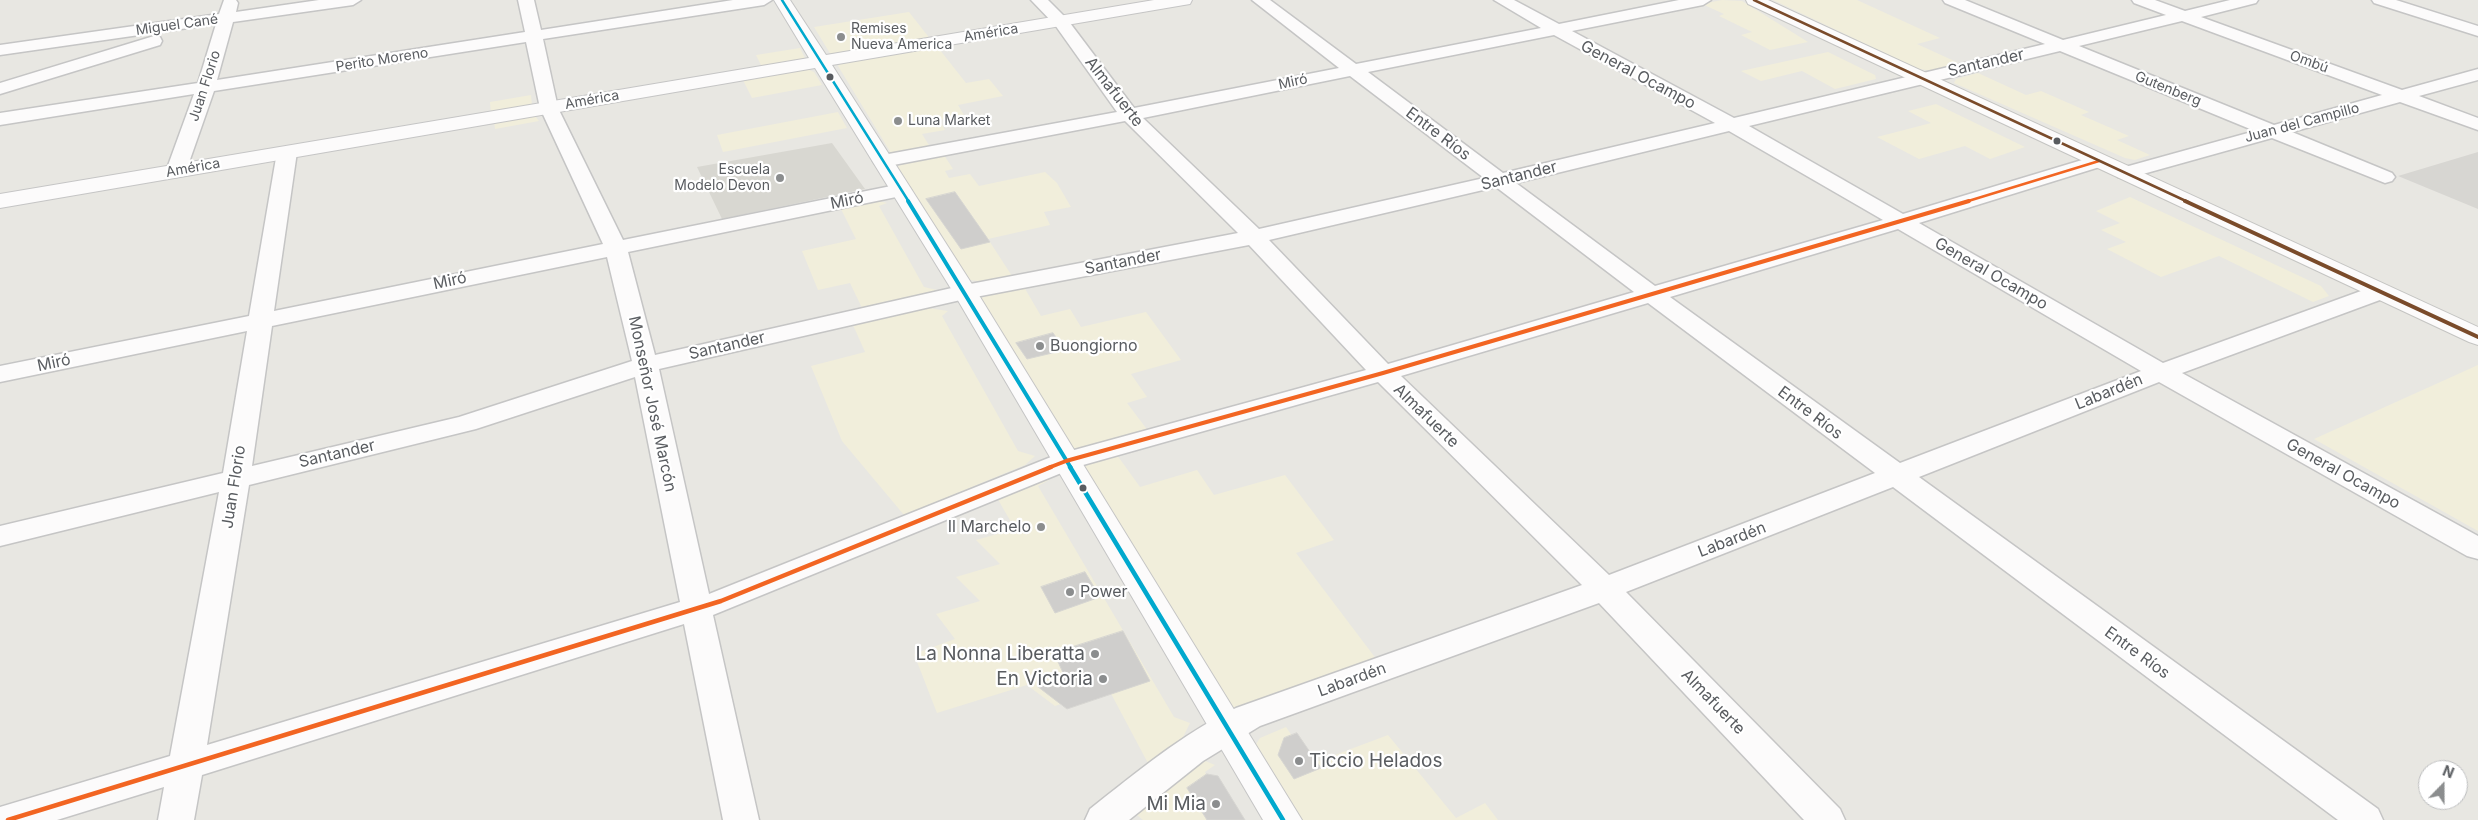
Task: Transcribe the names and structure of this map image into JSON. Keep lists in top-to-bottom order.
{
  "streets": {
    "street": [
      "Miguel Cané",
      "América",
      "Perito Moreno",
      "Ombú",
      "Santander",
      "General Ocampo",
      "Miró",
      "Juan Florio",
      "Gutenberg",
      "Almafuerte",
      "Juan del Campillo",
      "Entre Ríos",
      "Labardén",
      "Monseñor José Marcón"
    ]
  },
  "crossings": [
    ["Miguel Cané", "Juan Florio"],
    ["América", "Juan Florio"],
    ["América", "Almafuerte"],
    ["América", "Monseñor José Marcón"],
    ["Perito Moreno", "Juan Florio"],
    ["Perito Moreno", "Monseñor José Marcón"],
    ["Ombú", "Santander"],
    ["Ombú", "Juan del Campillo"],
    ["Santander", "General Ocampo"],
    ["Santander", "Juan Florio"],
    ["Santander", "Gutenberg"],
    ["Santander", "Almafuerte"],
    ["Santander", "Entre Ríos"],
    ["Santander", "Monseñor José Marcón"],
    ["General Ocampo", "Miró"],
    ["General Ocampo", "Labardén"],
    ["Miró", "Juan Florio"],
    ["Miró", "Almafuerte"],
    ["Miró", "Entre Ríos"],
    ["Miró", "Monseñor José Marcón"],
    ["Gutenberg", "Juan del Campillo"],
    ["Almafuerte", "Labardén"],
    ["Entre Ríos", "Labardén"]
  ],
  "places": [
    "Remises Nueva America",
    "Luna Market",
    "Escuela Modelo Devon",
    "Buongiorno",
    "Il Marchelo",
    "Power",
    "La Nonna Liberatta",
    "En Victoria",
    "Ticcio Helados",
    "Mi Mia"
  ],
  "north": "top"
}
